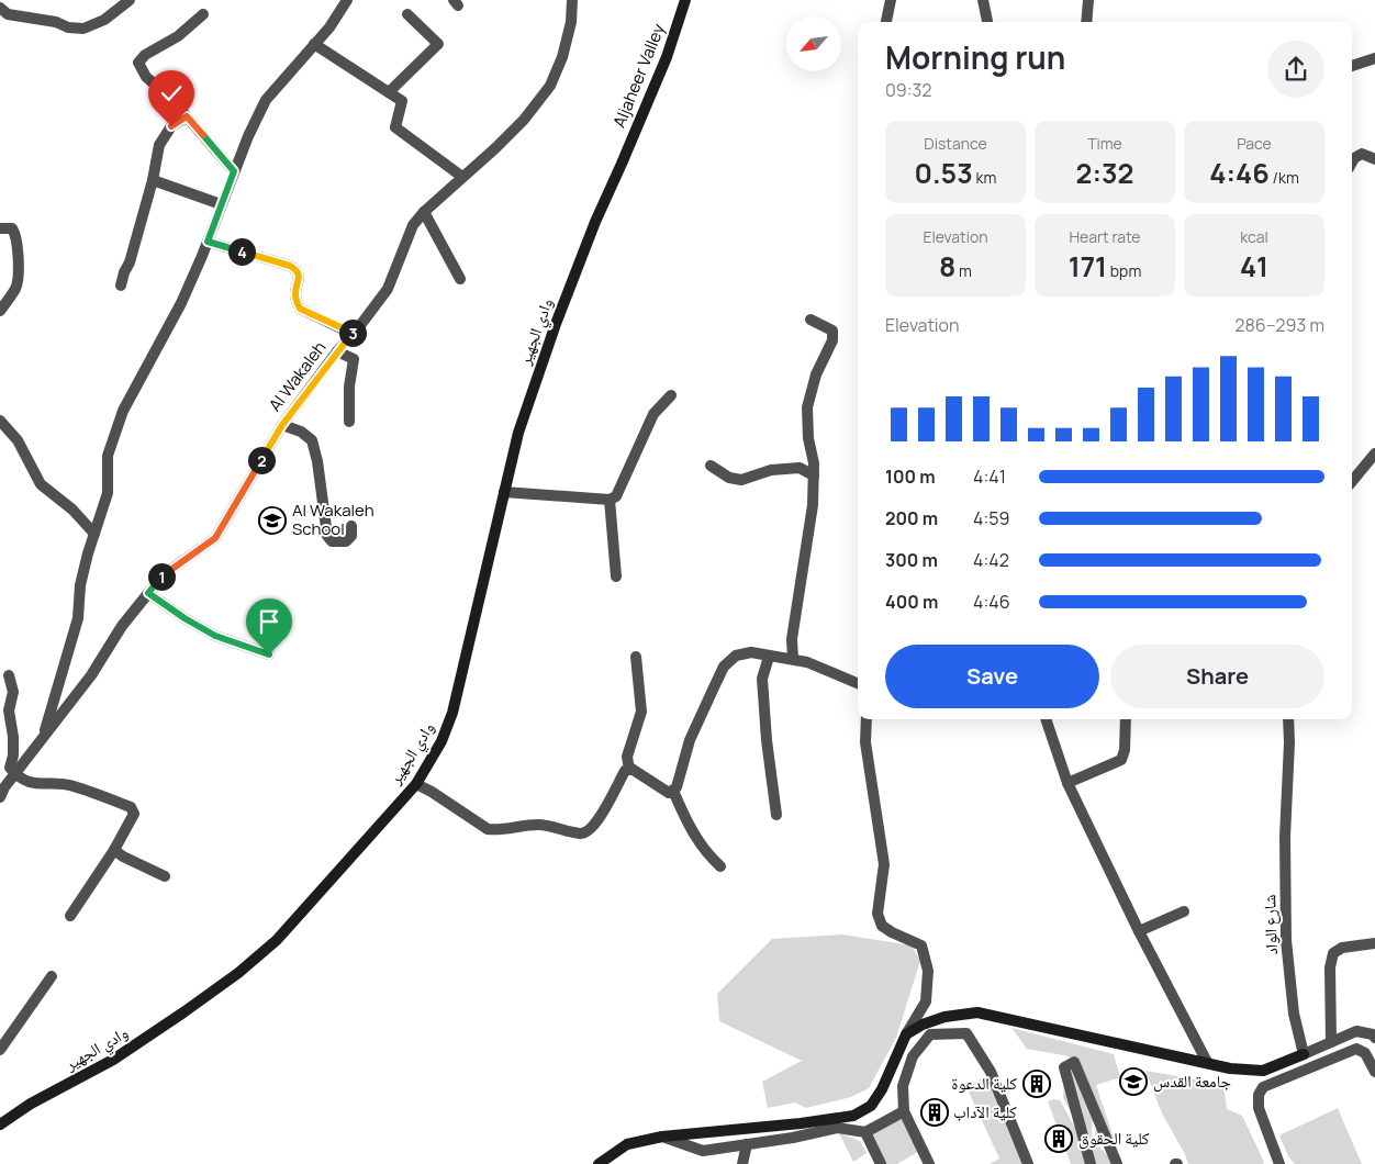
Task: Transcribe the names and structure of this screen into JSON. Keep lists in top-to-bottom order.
{
  "streets": {
    "street": [
      "Aljaheer Valley",
      "وادي الجهير",
      "Al Wakaleh",
      "شارع الواد"
    ]
  },
  "crossings": [
    ["Aljaheer Valley", "وادي الجهير"]
  ],
  "places": {
    "school or university": ["Al Wakaleh School", "جامعة القدس"],
    "building": ["كلية الدعوة", "كلية الآداب", "كلية الحقوق"]
  },
  "north": "bottom left",
  "page": {
    "heading": ["Morning run", "09:32"],
    "stats": [
      ["Distance", "0.53 km"],
      ["Time", "2:32"],
      ["Pace", "4:46 /km"],
      ["Elevation", "8 m"],
      ["Heart rate", "171 bpm"],
      ["kcal", "41"]
    ],
    "pins": [
      "4",
      "3",
      "2",
      "1"
    ],
    "chart": ["Elevation", "286–293 m"],
    "list": [
      {
        "name": "100 m",
        "note": "4:41"
      },
      {
        "name": "200 m",
        "note": "4:59"
      },
      {
        "name": "300 m",
        "note": "4:42"
      },
      {
        "name": "400 m",
        "note": "4:46"
      }
    ],
    "buttons": ["Save", "Share"]
  }
}
